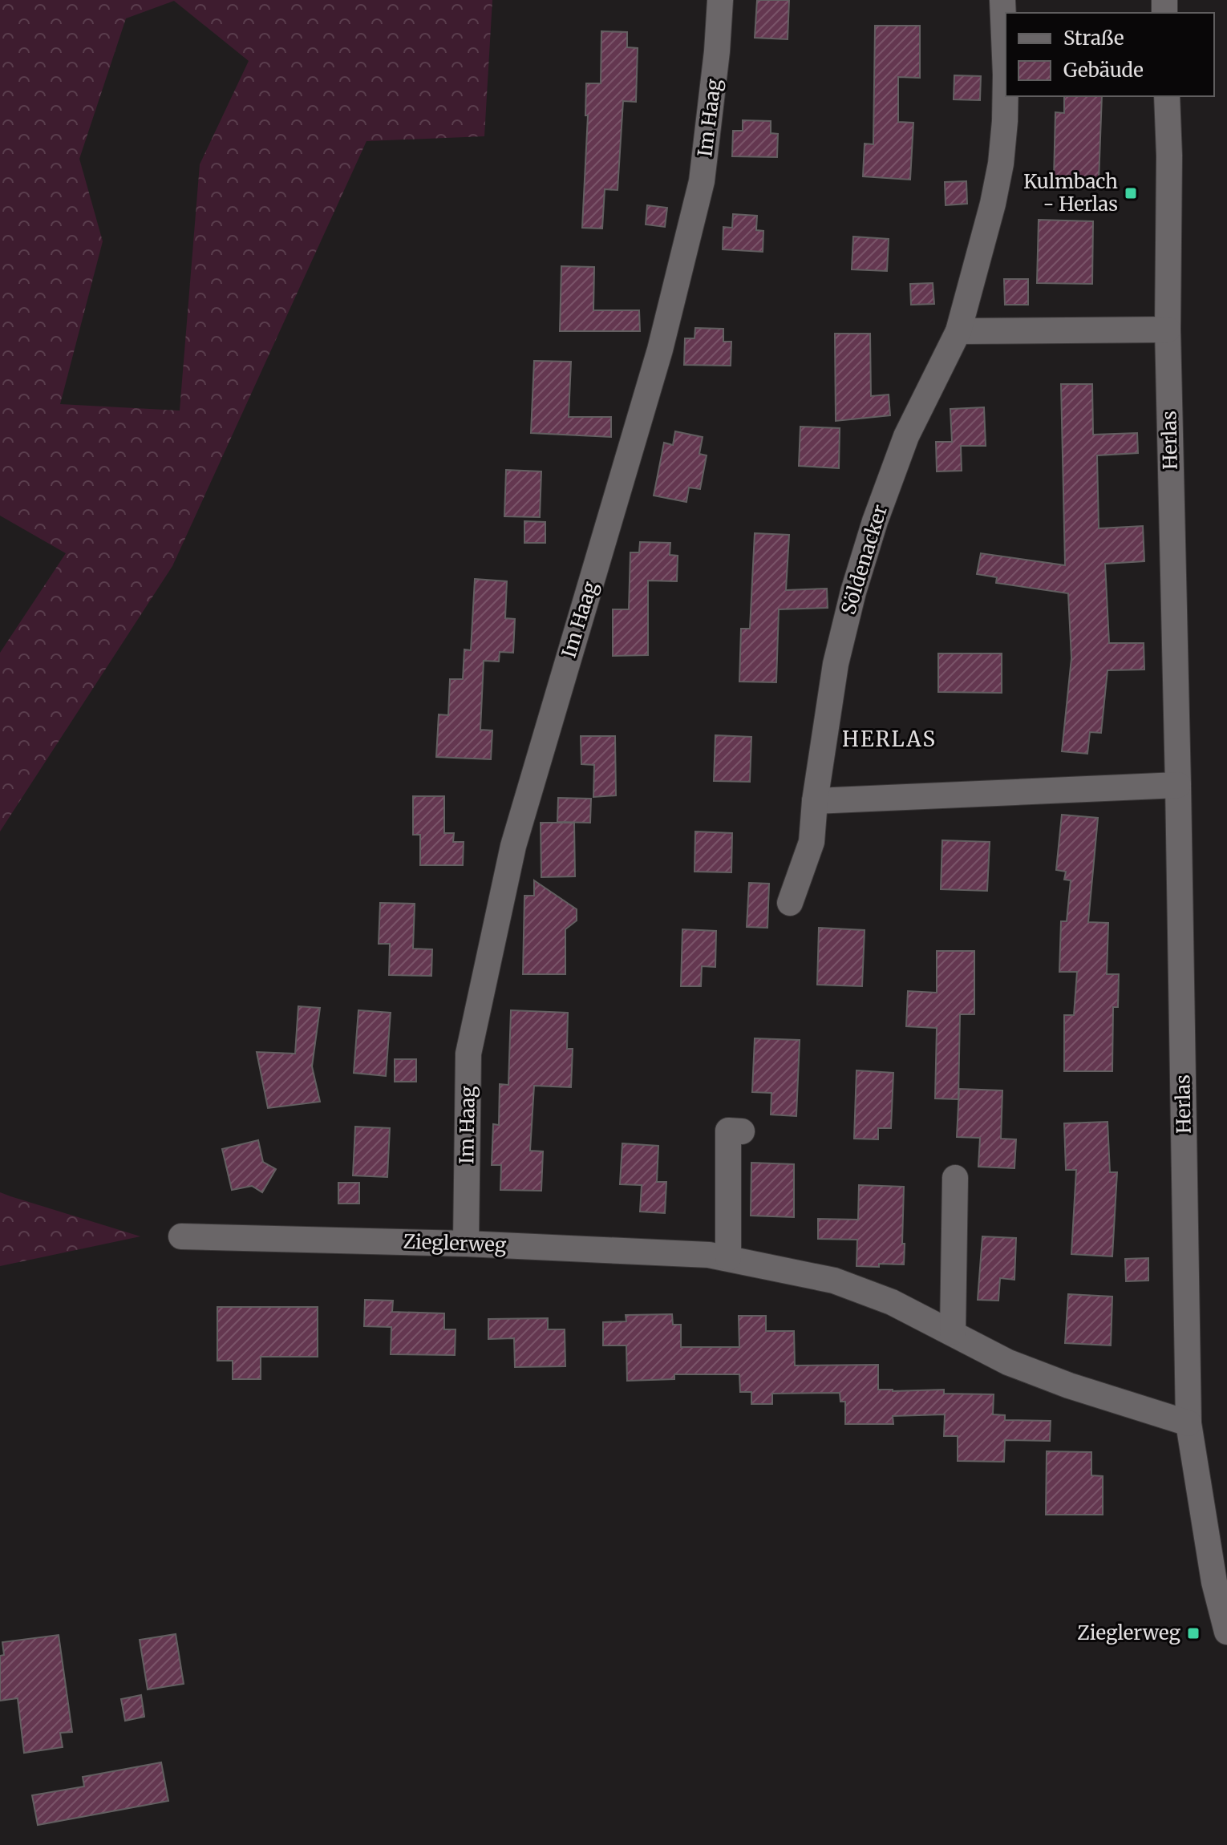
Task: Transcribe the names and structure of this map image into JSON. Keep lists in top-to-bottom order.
{
  "streets": {
    "street": [
      "Im Haag",
      "Herlas",
      "Söldenacker",
      "Zieglerweg"
    ]
  },
  "crossings": [
    ["Im Haag", "Zieglerweg"],
    ["Herlas", "Zieglerweg"]
  ],
  "districts": ["HERLAS"],
  "places": {
    "transit": ["Kulmbach - Herlas", "Zieglerweg"]
  },
  "legend": ["Straße", "Gebäude"]
}
